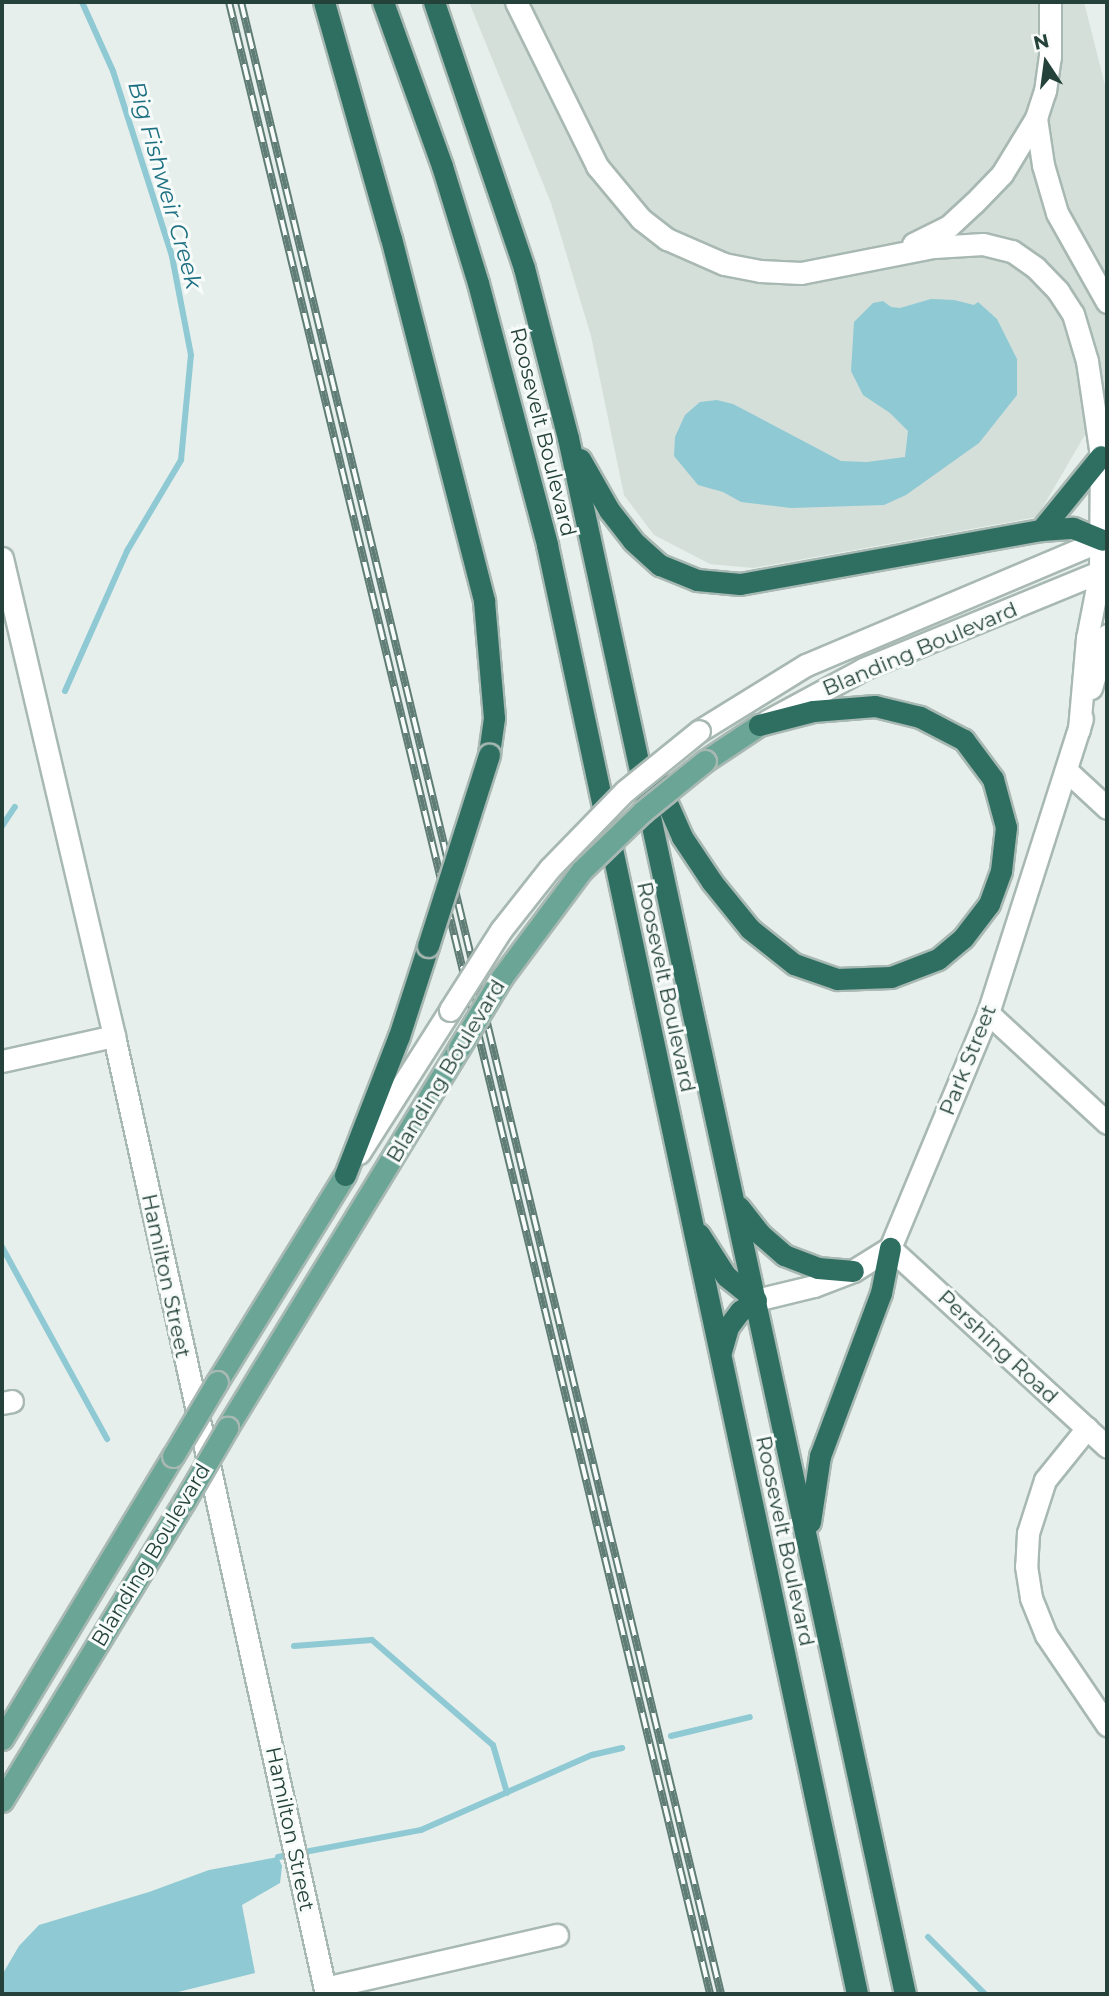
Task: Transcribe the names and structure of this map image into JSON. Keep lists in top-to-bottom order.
{
  "streets": {
    "highway": ["Roosevelt Boulevard"],
    "main road": ["Blanding Boulevard"],
    "street": ["Park Street", "Hamilton Street", "Pershing Road"]
  },
  "crossings": [
    ["Blanding Boulevard", "Park Street"],
    ["Park Street", "Pershing Road"]
  ],
  "water": ["Big Fishweir Creek"],
  "north": "top"
}
